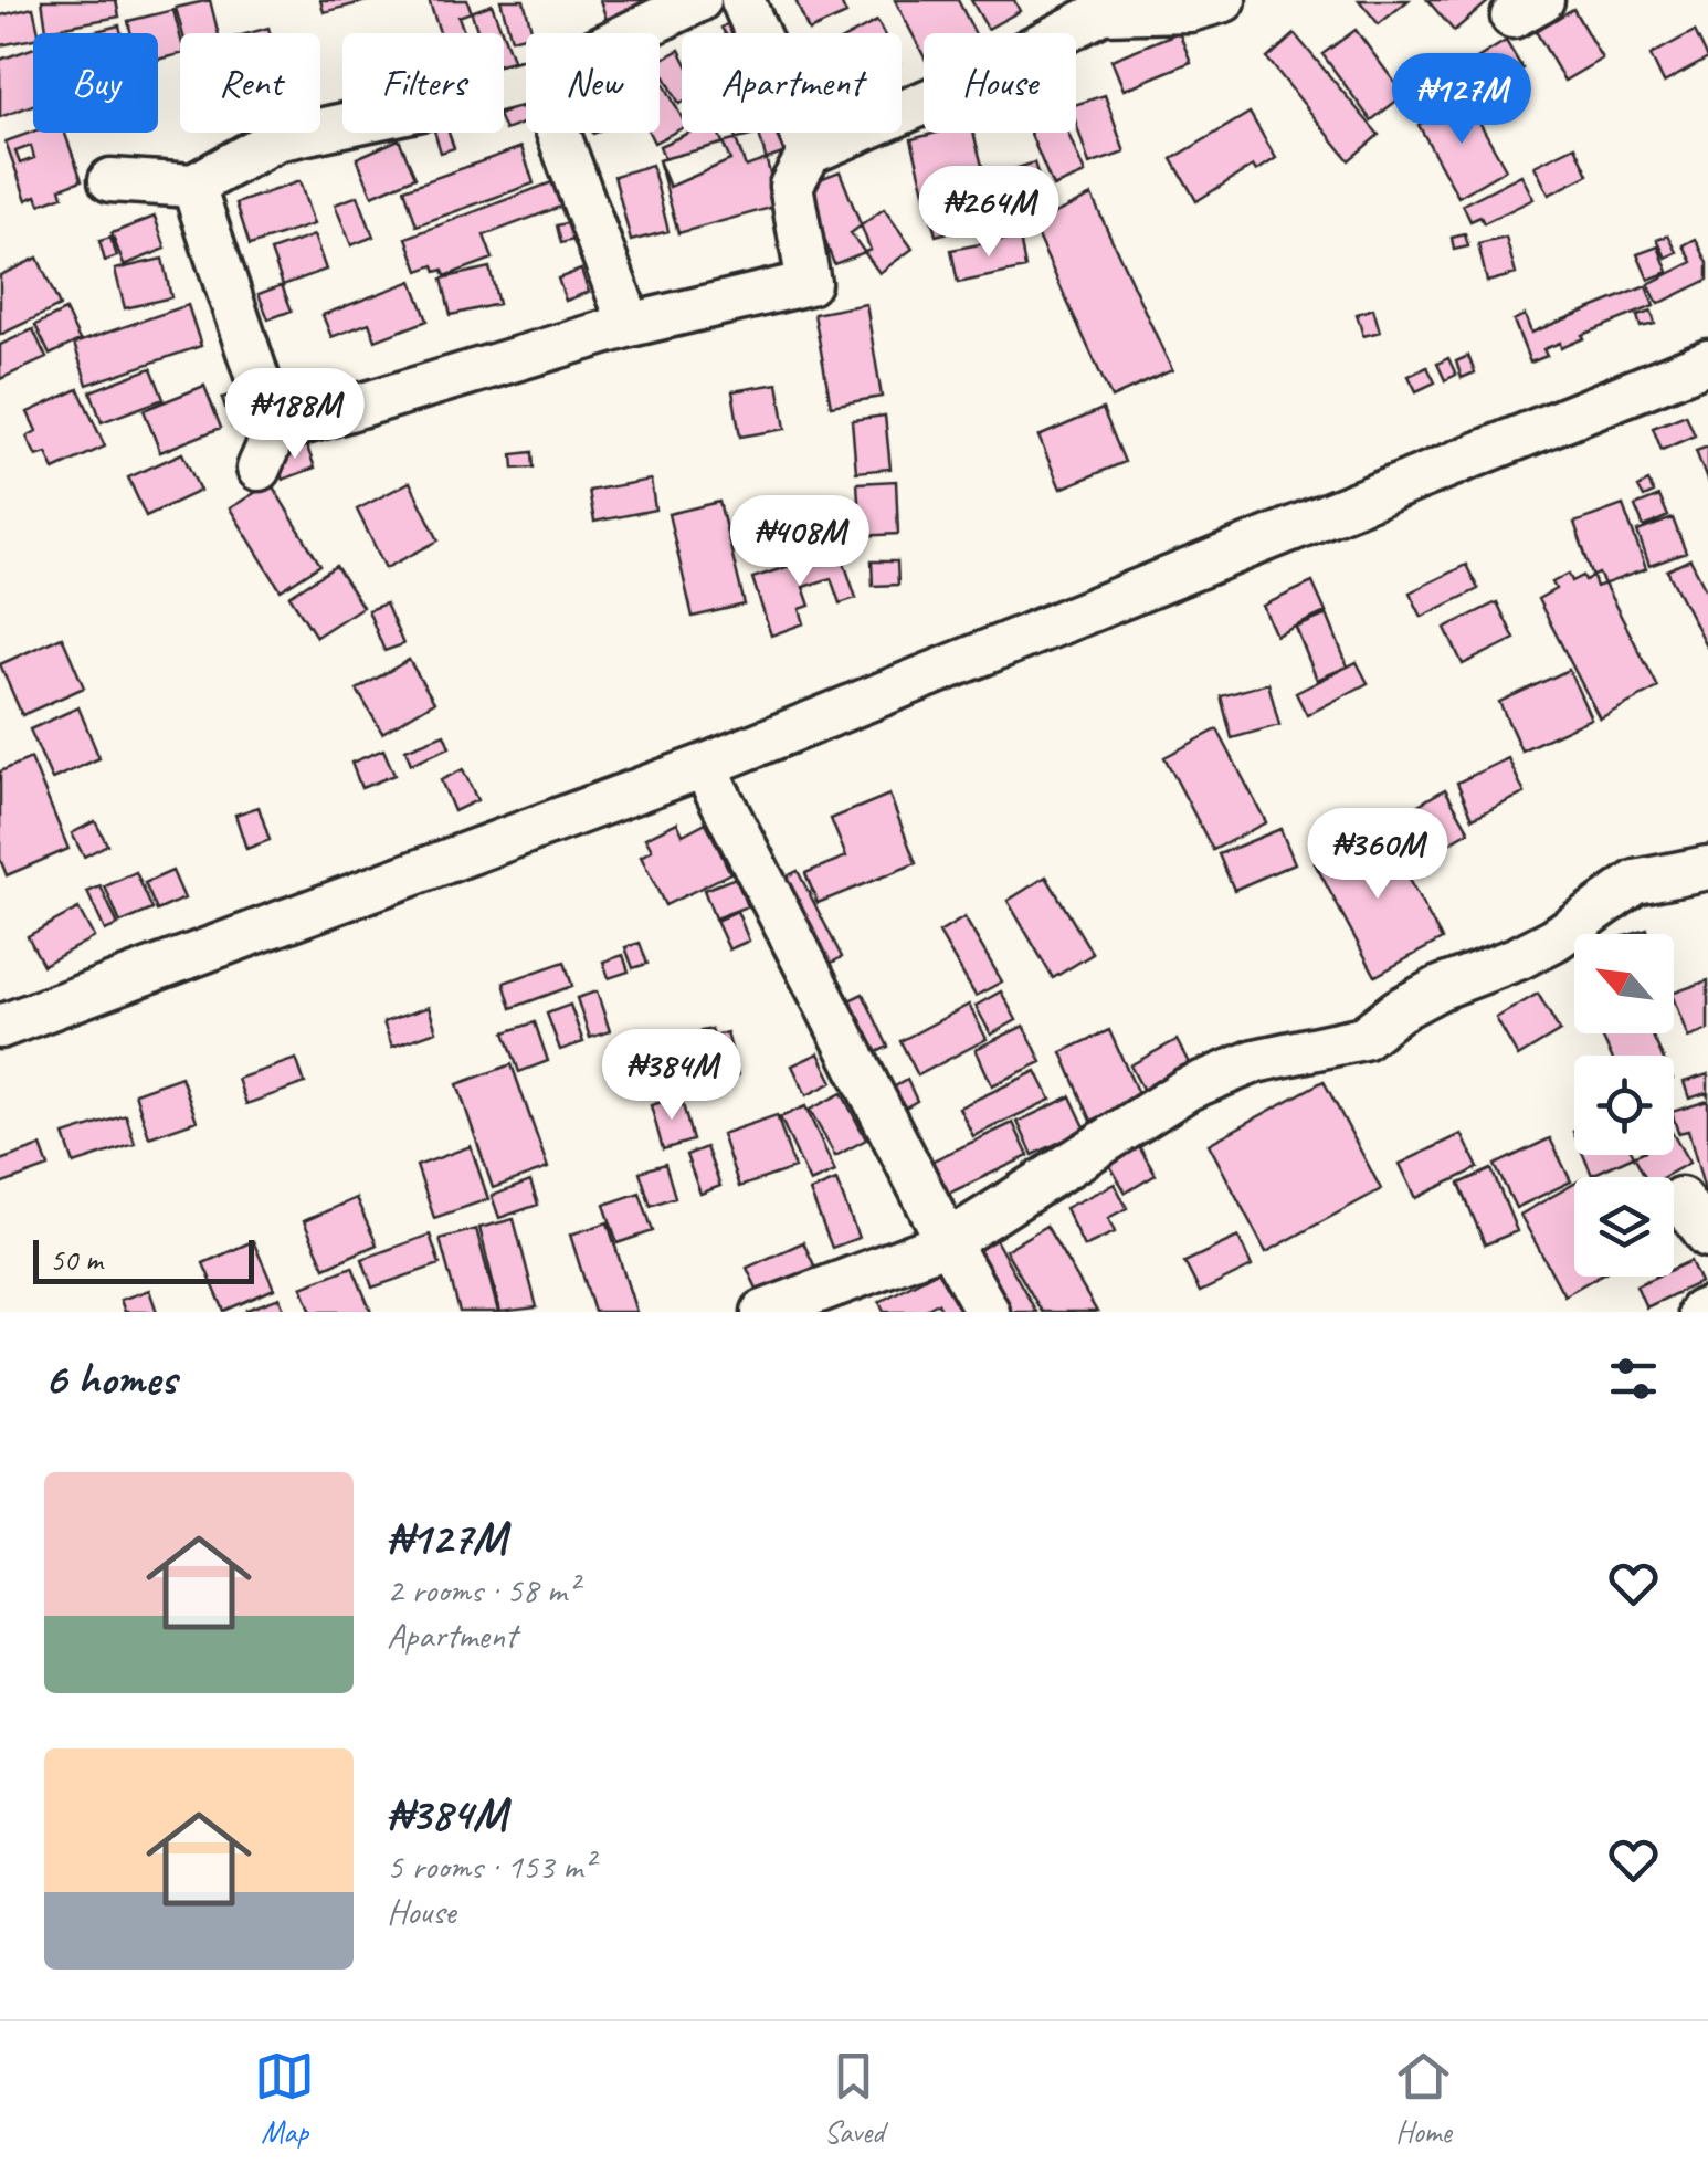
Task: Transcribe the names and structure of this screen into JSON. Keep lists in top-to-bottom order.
{
  "scale_bar": "50 m",
  "north": "top left",
  "page": {
    "chip": [
      "Buy",
      "Rent",
      "Filters",
      "New",
      "Apartment",
      "House"
    ],
    "price": [
      "₦127M",
      "₦264M",
      "₦188M",
      "₦408M",
      "₦360M",
      "₦384M"
    ],
    "scale": "50 m",
    "heading": "6 homes",
    "list": [
      {
        "name": "₦127M",
        "note": "2 rooms · 58 m² · Apartment"
      },
      {
        "name": "₦384M",
        "note": "5 rooms · 153 m² · House"
      }
    ],
    "tabs": ["Map", "Saved", "Home"]
  }
}
